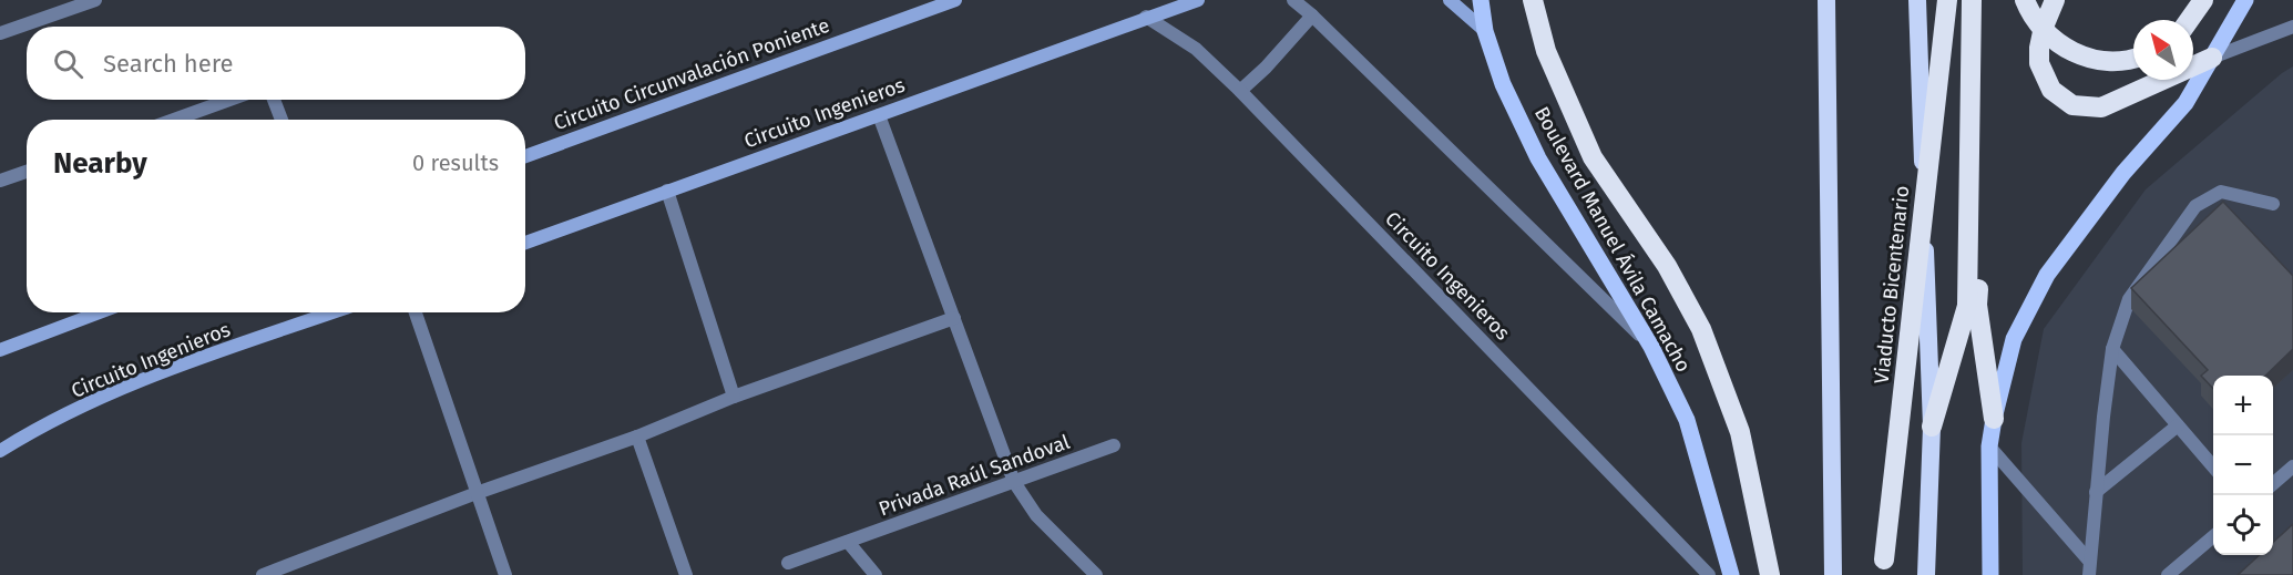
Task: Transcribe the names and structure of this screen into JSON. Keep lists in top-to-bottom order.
{
  "streets": {
    "highway": ["Viaducto Bicentenario"],
    "main road": ["Circuito Circunvalación Poniente", "Circuito Ingenieros", "Boulevard Manuel Ávila Camacho"],
    "street": ["Privada Raúl Sandoval"]
  },
  "north": "top left",
  "page": {
    "search": "Search here",
    "heading": ["Nearby", "0 results"],
    "map_buttons": ["+", "−"]
  }
}
